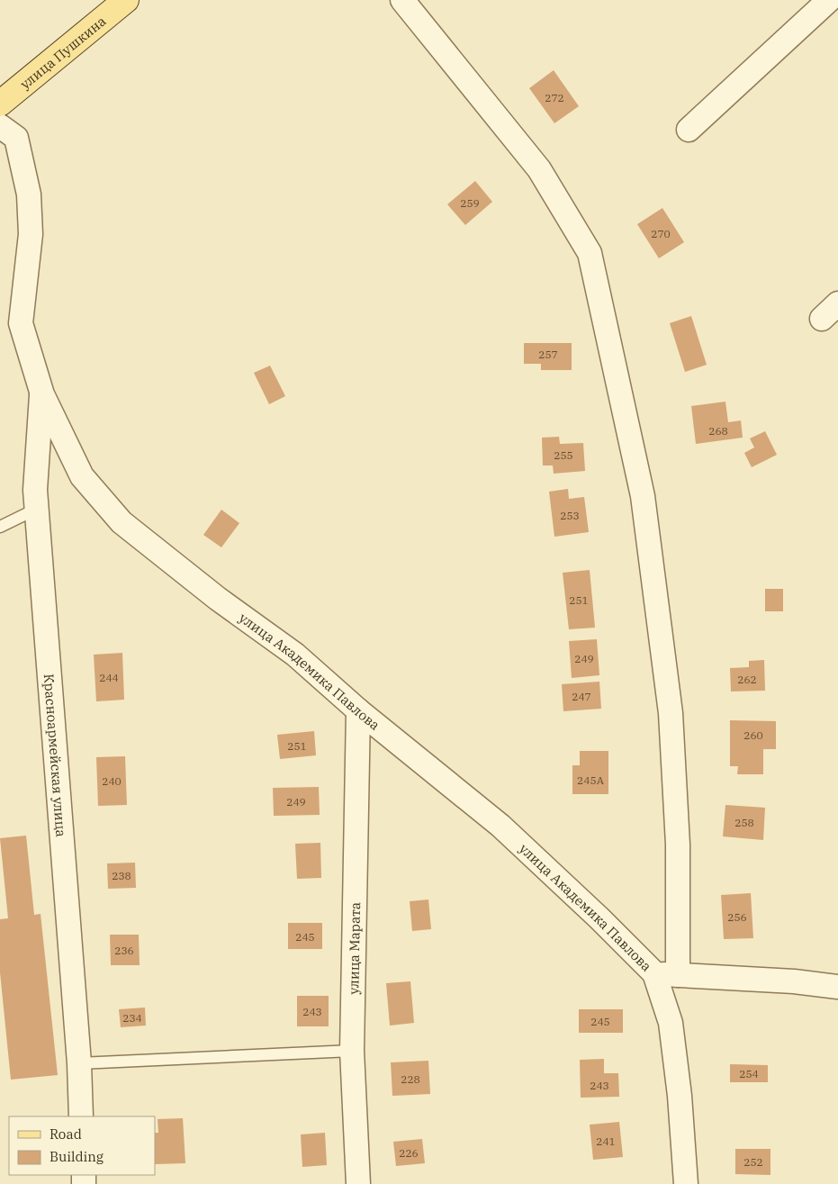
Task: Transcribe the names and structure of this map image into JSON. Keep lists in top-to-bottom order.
{
  "streets": {
    "main road": ["улица Пушкина"],
    "street": ["улица Академика Павлова", "Красноармейская улица", "улица Марата"]
  },
  "crossings": [
    ["улица Академика Павлова", "Красноармейская улица"],
    ["улица Академика Павлова", "улица Марата"]
  ],
  "house_numbers": [
    "272",
    "259",
    "270",
    "257",
    "268",
    "255",
    "253",
    "251",
    "249",
    "244",
    "262",
    "247",
    "260",
    "251",
    "245А",
    "240",
    "249",
    "258",
    "238",
    "256",
    "245",
    "236",
    "243",
    "234",
    "245",
    "254",
    "228",
    "243",
    "241",
    "226",
    "252"
  ],
  "legend": ["Road", "Building"]
}
